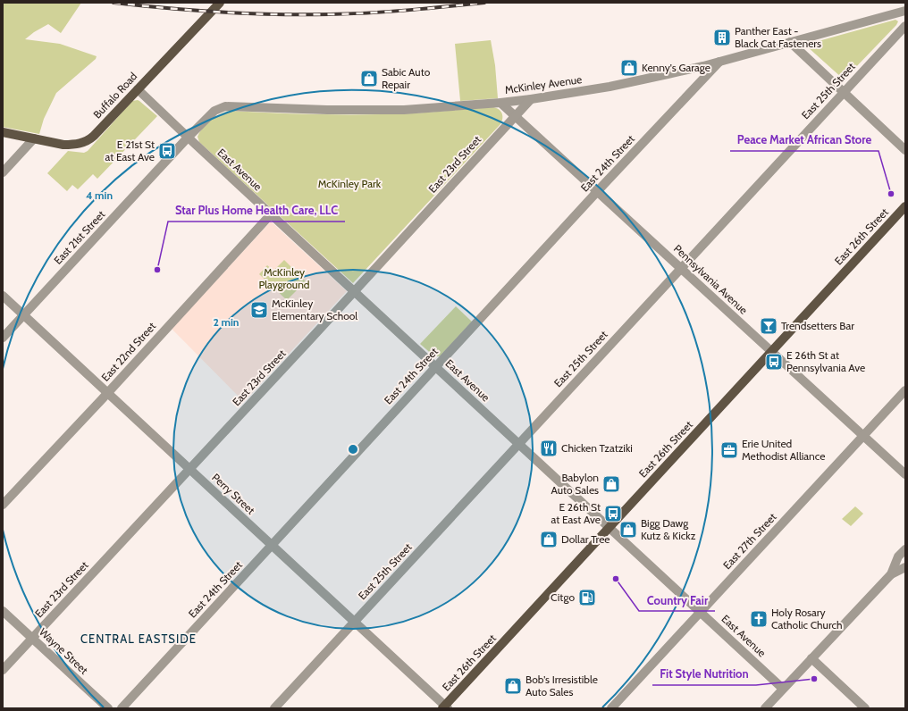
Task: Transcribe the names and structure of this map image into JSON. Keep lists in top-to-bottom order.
{
  "streets": {
    "main road": ["Buffalo Road", "East 26th Street"],
    "street": [
      "McKinley Avenue",
      "East 25th Street",
      "East 24th Street",
      "East 23rd Street",
      "East Avenue",
      "East 21st Street",
      "Pennsylvania Avenue",
      "East 22nd Street",
      "Perry Street",
      "East 27th Street",
      "Wayne Street"
    ]
  },
  "crossings": [
    ["McKinley Avenue", "East 24th Street"],
    ["McKinley Avenue", "East 23rd Street"],
    ["McKinley Avenue", "East Avenue"],
    ["McKinley Avenue", "East 21st Street"],
    ["McKinley Avenue", "Pennsylvania Avenue"],
    ["East 25th Street", "East Avenue"],
    ["East 25th Street", "Pennsylvania Avenue"],
    ["East 25th Street", "Perry Street"],
    ["Buffalo Road", "East Avenue"],
    ["East 24th Street", "East Avenue"],
    ["East 24th Street", "Pennsylvania Avenue"],
    ["East 24th Street", "Perry Street"],
    ["East 23rd Street", "East Avenue"],
    ["East 23rd Street", "Pennsylvania Avenue"],
    ["East 23rd Street", "Perry Street"],
    ["East 23rd Street", "Wayne Street"],
    ["East Avenue", "East 26th Street"],
    ["East Avenue", "East 21st Street"],
    ["East Avenue", "East 22nd Street"],
    ["East Avenue", "East 27th Street"],
    ["East 26th Street", "Pennsylvania Avenue"],
    ["East 26th Street", "Perry Street"],
    ["East 21st Street", "Perry Street"],
    ["Pennsylvania Avenue", "East 27th Street"],
    ["East 22nd Street", "Perry Street"]
  ],
  "districts": ["CENTRAL EASTSIDE"],
  "parks": ["McKinley Park", "McKinley Playground"],
  "places": {
    "building": ["Panther East - Black Cat Fasteners"],
    "shop": [
      "Kenny's Garage",
      "Sabic Auto Repair",
      "Babylon Auto Sales",
      "Bigg Dawg Kutz & Kickz",
      "Dollar Tree",
      "Bob's Irresistible Auto Sales"
    ],
    "bus stop": ["E 21st St at East Ave", "E 26th St at Pennsylvania Ave", "E 26th St at East Ave"],
    "other": [
      "Peace Market African Store",
      "Star Plus Home Health Care, LLC",
      "Country Fair",
      "Fit Style Nutrition"
    ],
    "school or university": ["McKinley Elementary School"],
    "bar": ["Trendsetters Bar"],
    "restaurant": ["Chicken Tzatziki"],
    "office": ["Erie United Methodist Alliance"],
    "fuel station": ["Citgo"],
    "church": ["Holy Rosary Catholic Church"]
  },
  "rings": ["4 min", "2 min"]
}
